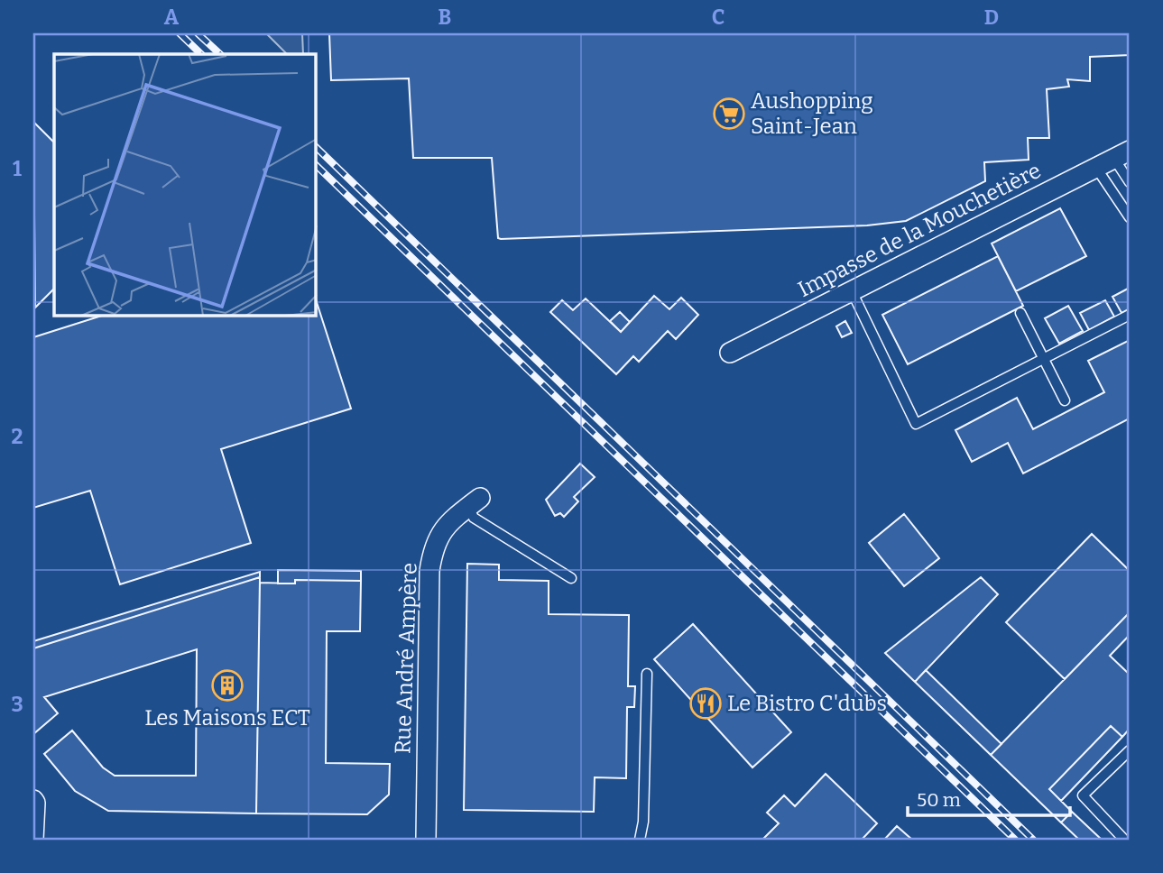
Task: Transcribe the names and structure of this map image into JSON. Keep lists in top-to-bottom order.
{
  "streets": {
    "street": ["Impasse de la Mouchetière", "Rue André Ampère"]
  },
  "places": {
    "supermarket": ["Aushopping Saint-Jean"],
    "building": ["Les Maisons ECT"],
    "restaurant": ["Le Bistro C'dubs"]
  },
  "scale_bar": "50 m",
  "grid": {
    "columns": [
      "A",
      "B",
      "C",
      "D"
    ],
    "rows": ["1", "2", "3"]
  }
}
